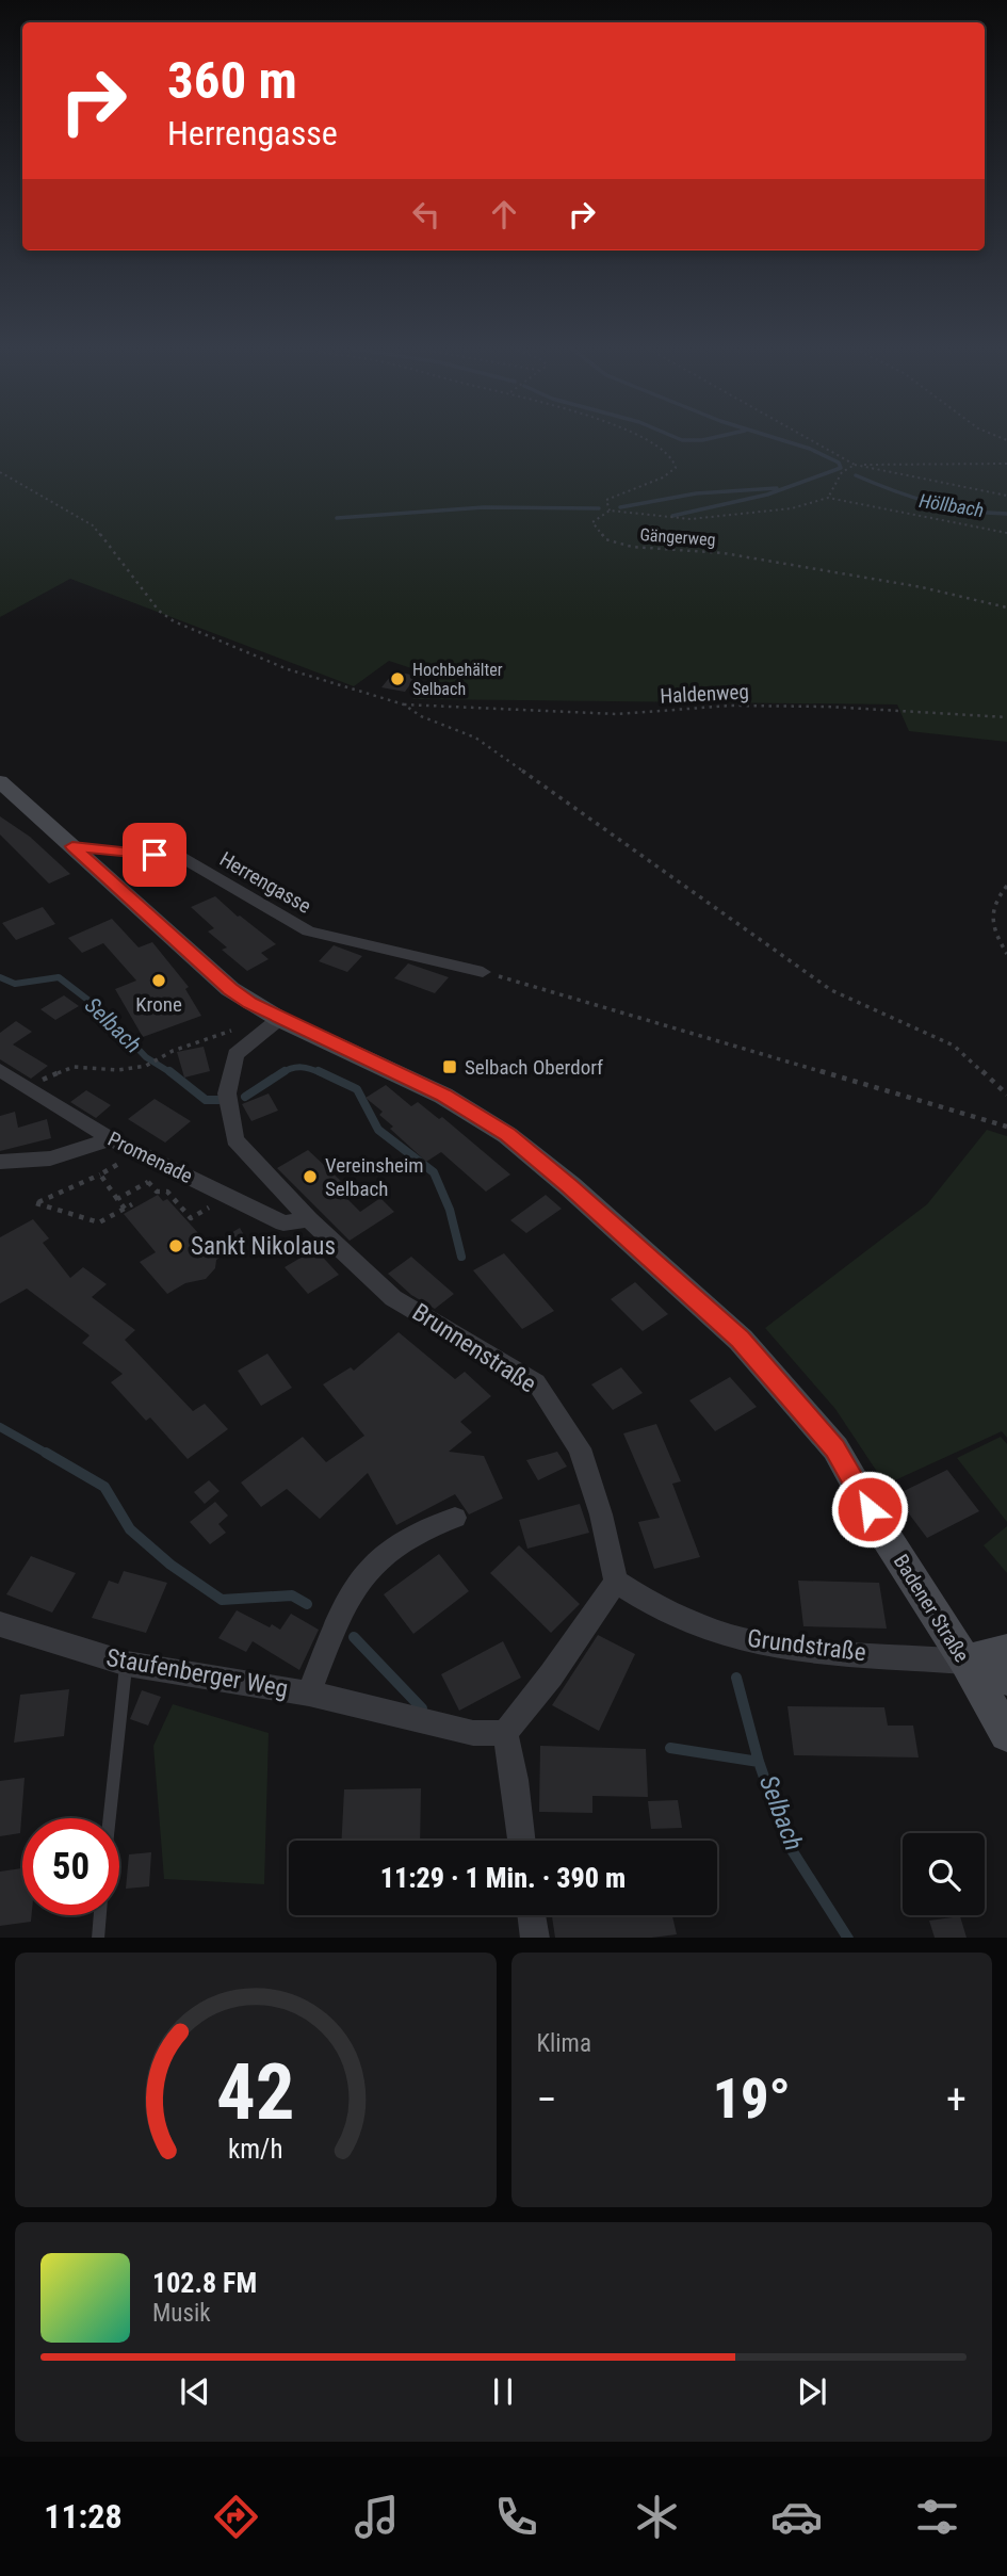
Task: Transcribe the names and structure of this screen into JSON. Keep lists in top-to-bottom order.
{
  "streets": {
    "main road": ["Badener Straße", "Grundstraße"],
    "street": [
      "Herrengasse",
      "Promenade",
      "Brunnenstraße",
      "Staufenberger Weg"
    ],
    "path": ["Gängerweg", "Haldenweg"]
  },
  "crossings": [
    ["Herrengasse", "Badener Straße"],
    ["Promenade", "Brunnenstraße"],
    ["Brunnenstraße", "Badener Straße"],
    ["Brunnenstraße", "Grundstraße"],
    ["Badener Straße", "Grundstraße"]
  ],
  "water": ["Höllbach", "Selbach"],
  "places": {
    "other": [
      "Hochbehälter Selbach",
      "Krone",
      "Vereinsheim Selbach",
      "Sankt Nikolaus"
    ],
    "transit": ["Selbach Oberdorf"]
  },
  "page": {
    "turn": ["360 m", "Herrengasse"],
    "limit": "50",
    "trip": "11:29 · 1 Min. · 390 m",
    "tile": "Klima",
    "heat": ["−", "19°", "+"],
    "song": ["102.8 FM", "Musik"],
    "tabs": "11:28",
    "gauge": ["42", "km/h"]
  }
}
